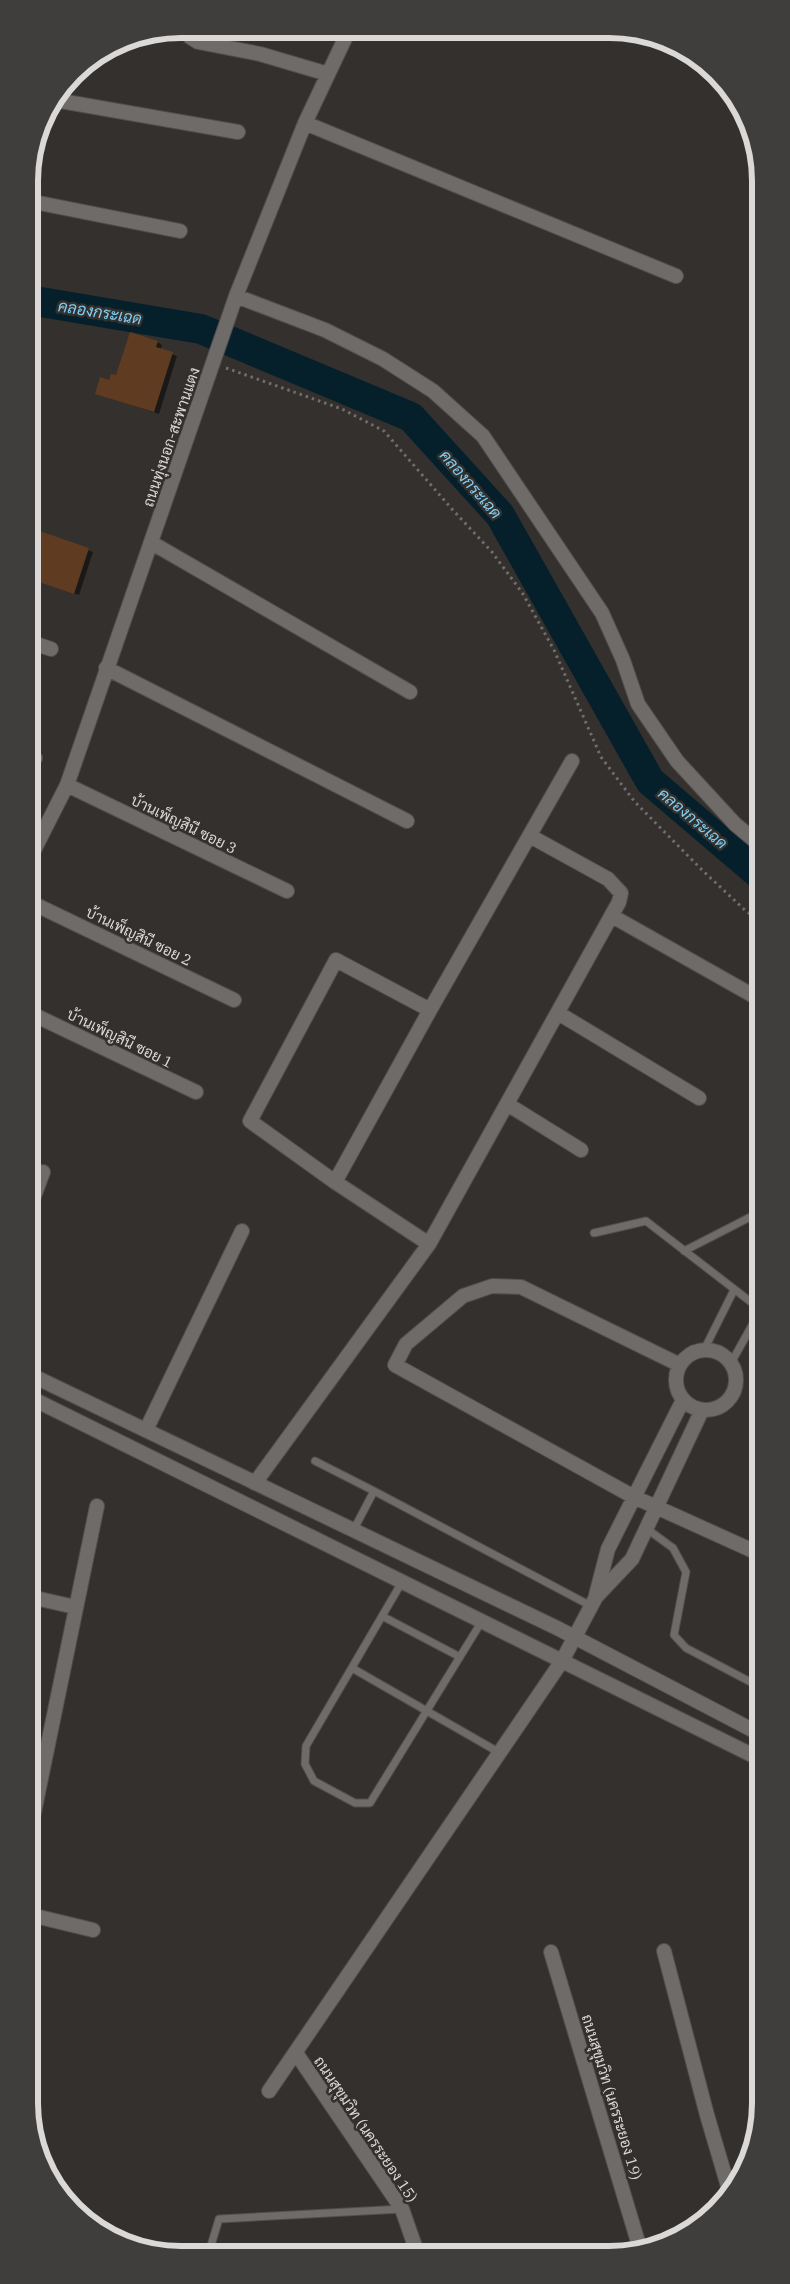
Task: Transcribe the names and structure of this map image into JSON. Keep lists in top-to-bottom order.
{
  "streets": {
    "street": [
      "ถนนทุ่งนอก-สะพานแตง",
      "บ้านเพ็ญสินี ซอย 3",
      "บ้านเพ็ญสินี ซอย 2",
      "บ้านเพ็ญสินี ซอย 1",
      "ถนนสุขุมวิท (นครระยอง 19)",
      "ถนนสุขุมวิท (นครระยอง 15)"
    ]
  },
  "crossings": [
    ["ถนนทุ่งนอก-สะพานแตง", "บ้านเพ็ญสินี ซอย 3"]
  ],
  "water": ["คลองกระเฉด"]
}
